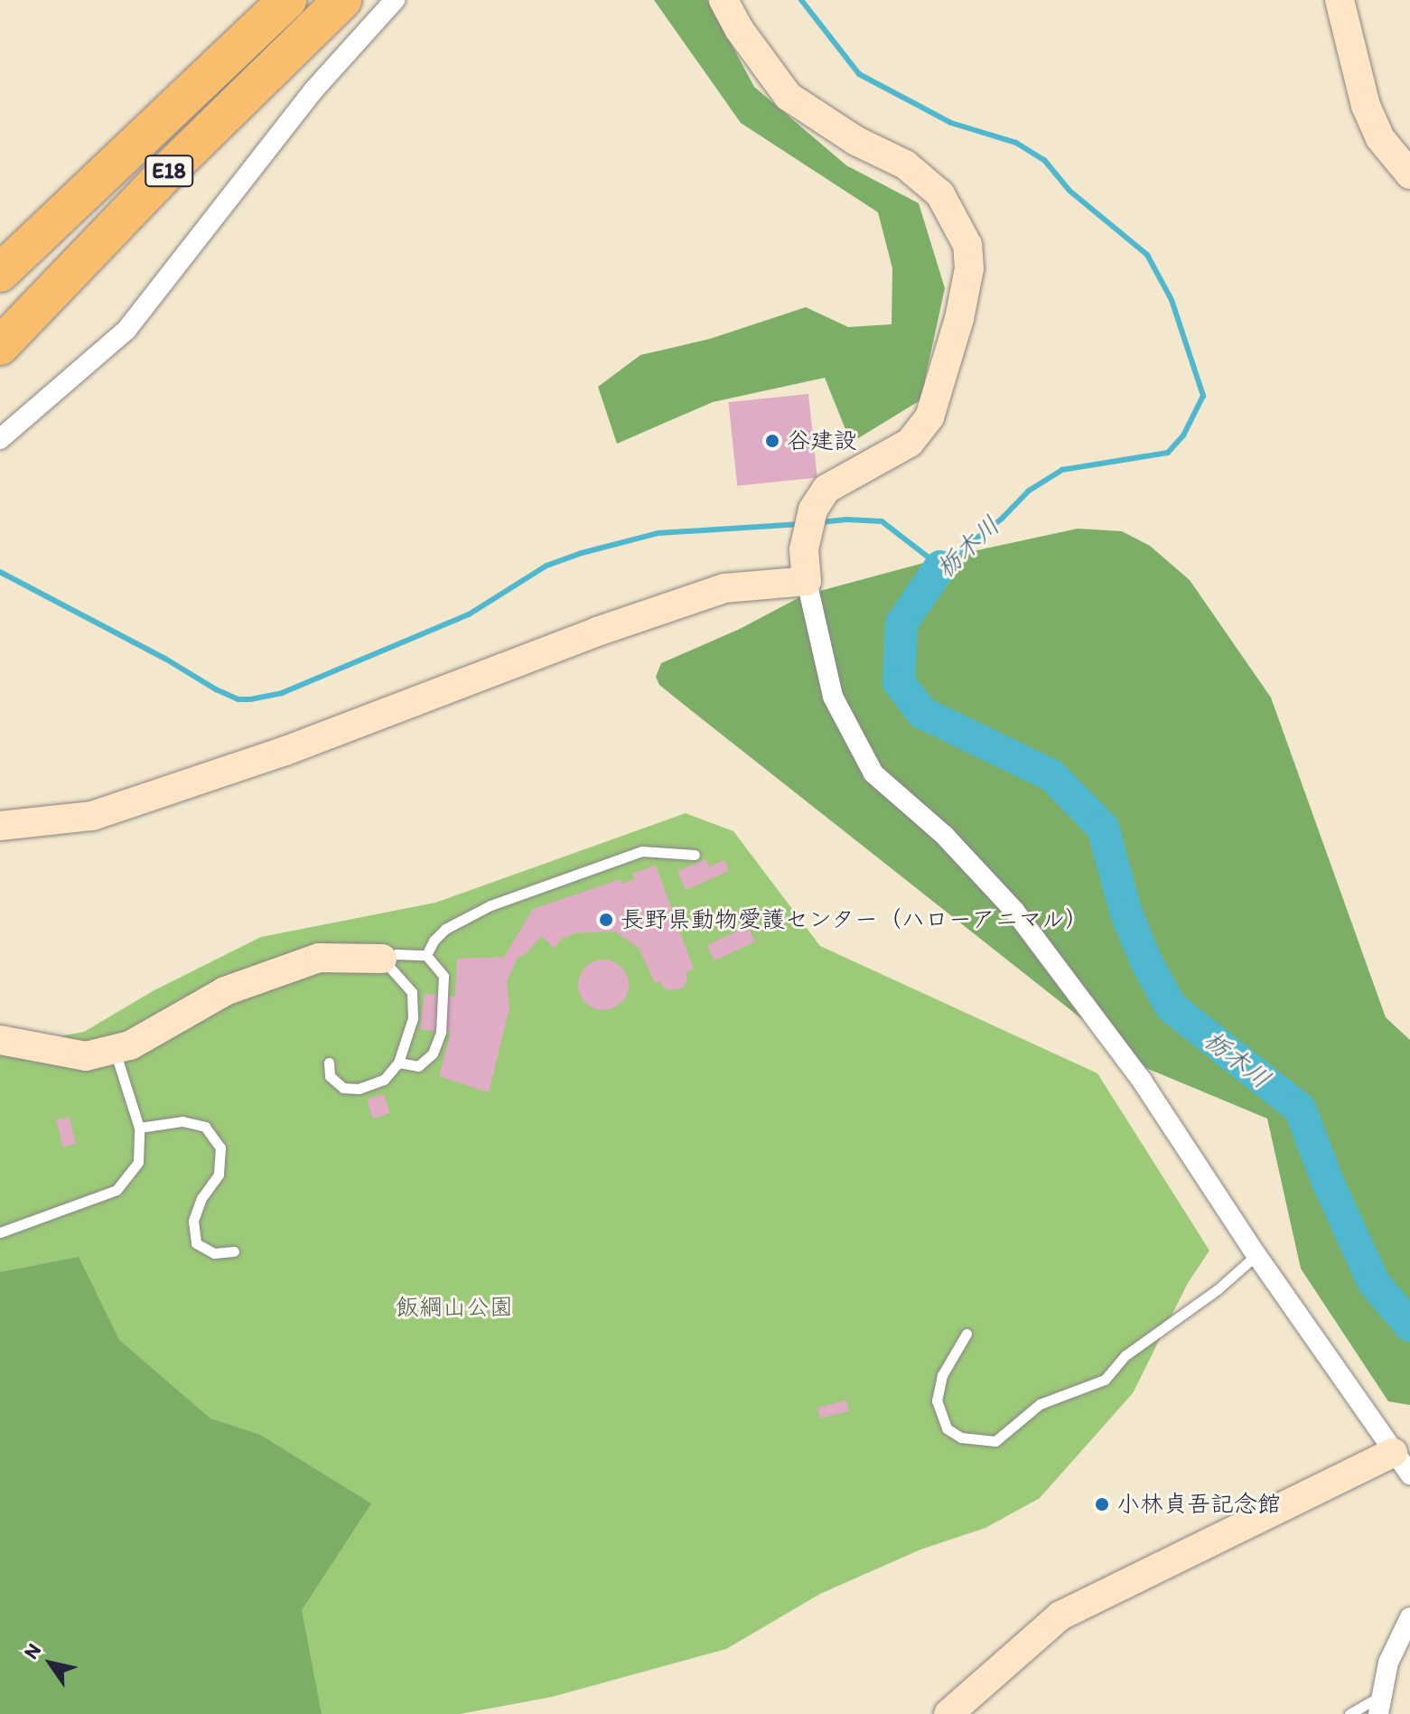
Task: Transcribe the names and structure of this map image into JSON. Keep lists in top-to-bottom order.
{
  "streets": {
    "highway": ["E18"]
  },
  "water": ["栃木川"],
  "parks": ["飯綱山公園"],
  "places": ["谷建設", "長野県動物愛護センター（ハローアニマル）", "小林貞吾記念館"],
  "north": "top left"
}
